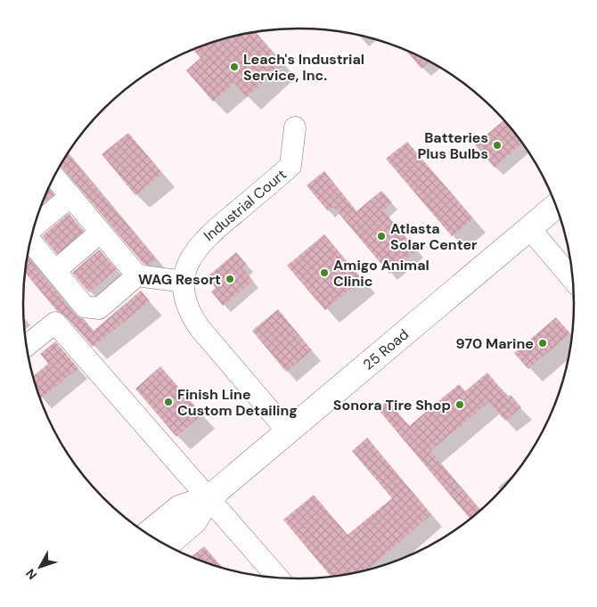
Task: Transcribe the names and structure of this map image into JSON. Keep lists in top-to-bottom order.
{
  "streets": {
    "main road": ["25 Road"],
    "street": ["Industrial Court"]
  },
  "crossings": [
    ["Industrial Court", "25 Road"]
  ],
  "places": [
    "Leach's Industrial Service, Inc.",
    "Batteries Plus Bulbs",
    "Atlasta Solar Center",
    "Amigo Animal Clinic",
    "WAG Resort",
    "970 Marine",
    "Finish Line Custom Detailing",
    "Sonora Tire Shop"
  ],
  "north": "bottom left"
}
